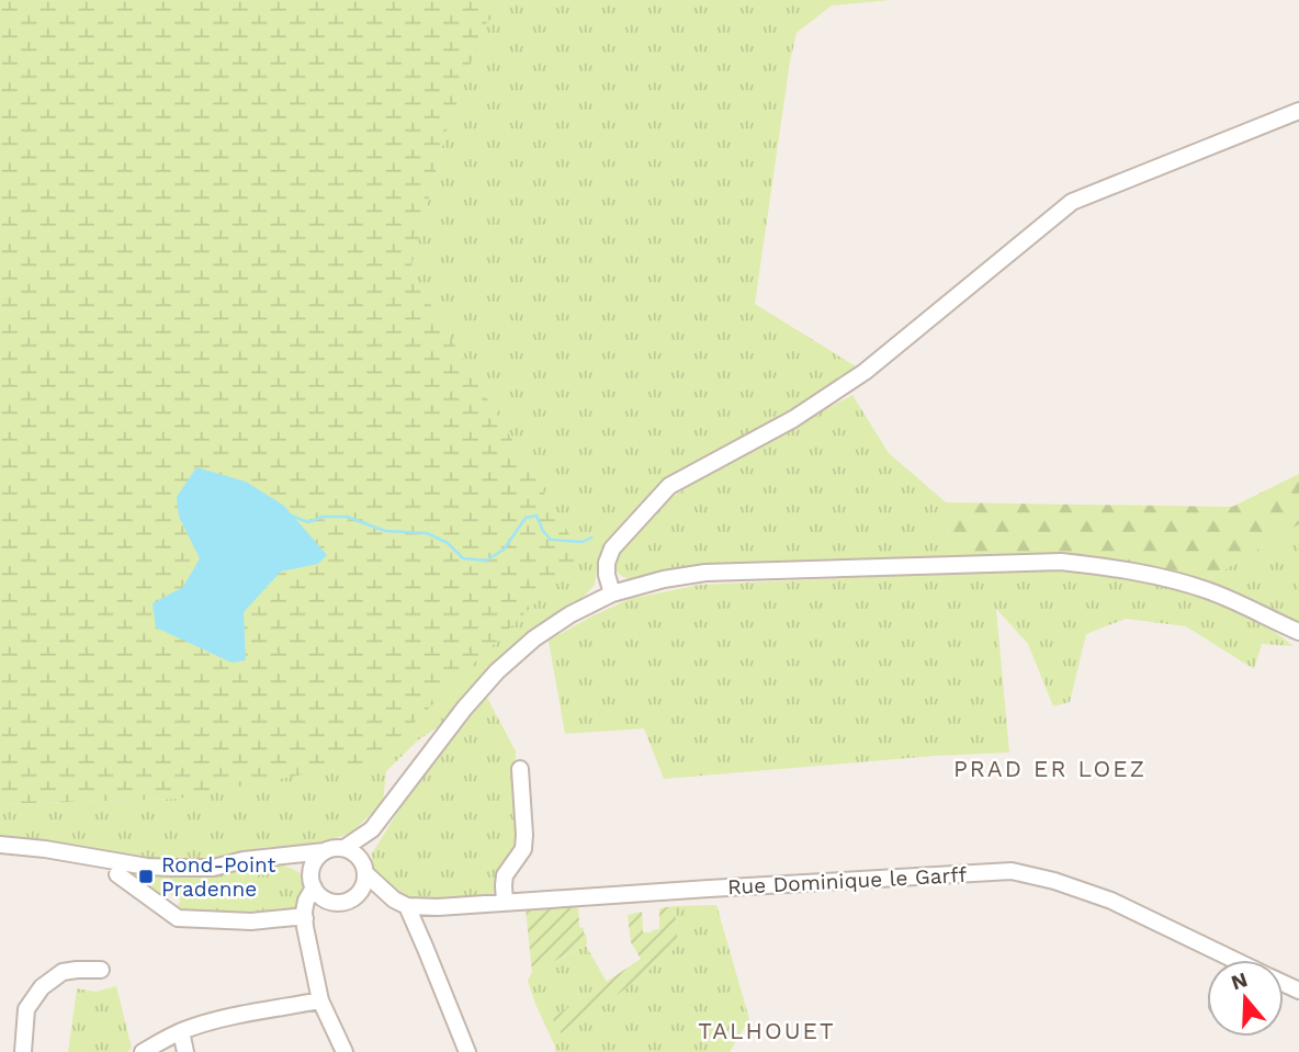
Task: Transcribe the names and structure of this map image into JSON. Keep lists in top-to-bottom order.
{
  "streets": {
    "street": ["Rue Dominique le Garff"]
  },
  "districts": ["PRAD ER LOEZ", "TALHOUET"],
  "places": {
    "transit": ["Rond-Point Pradenne"]
  },
  "north": "top"
}
